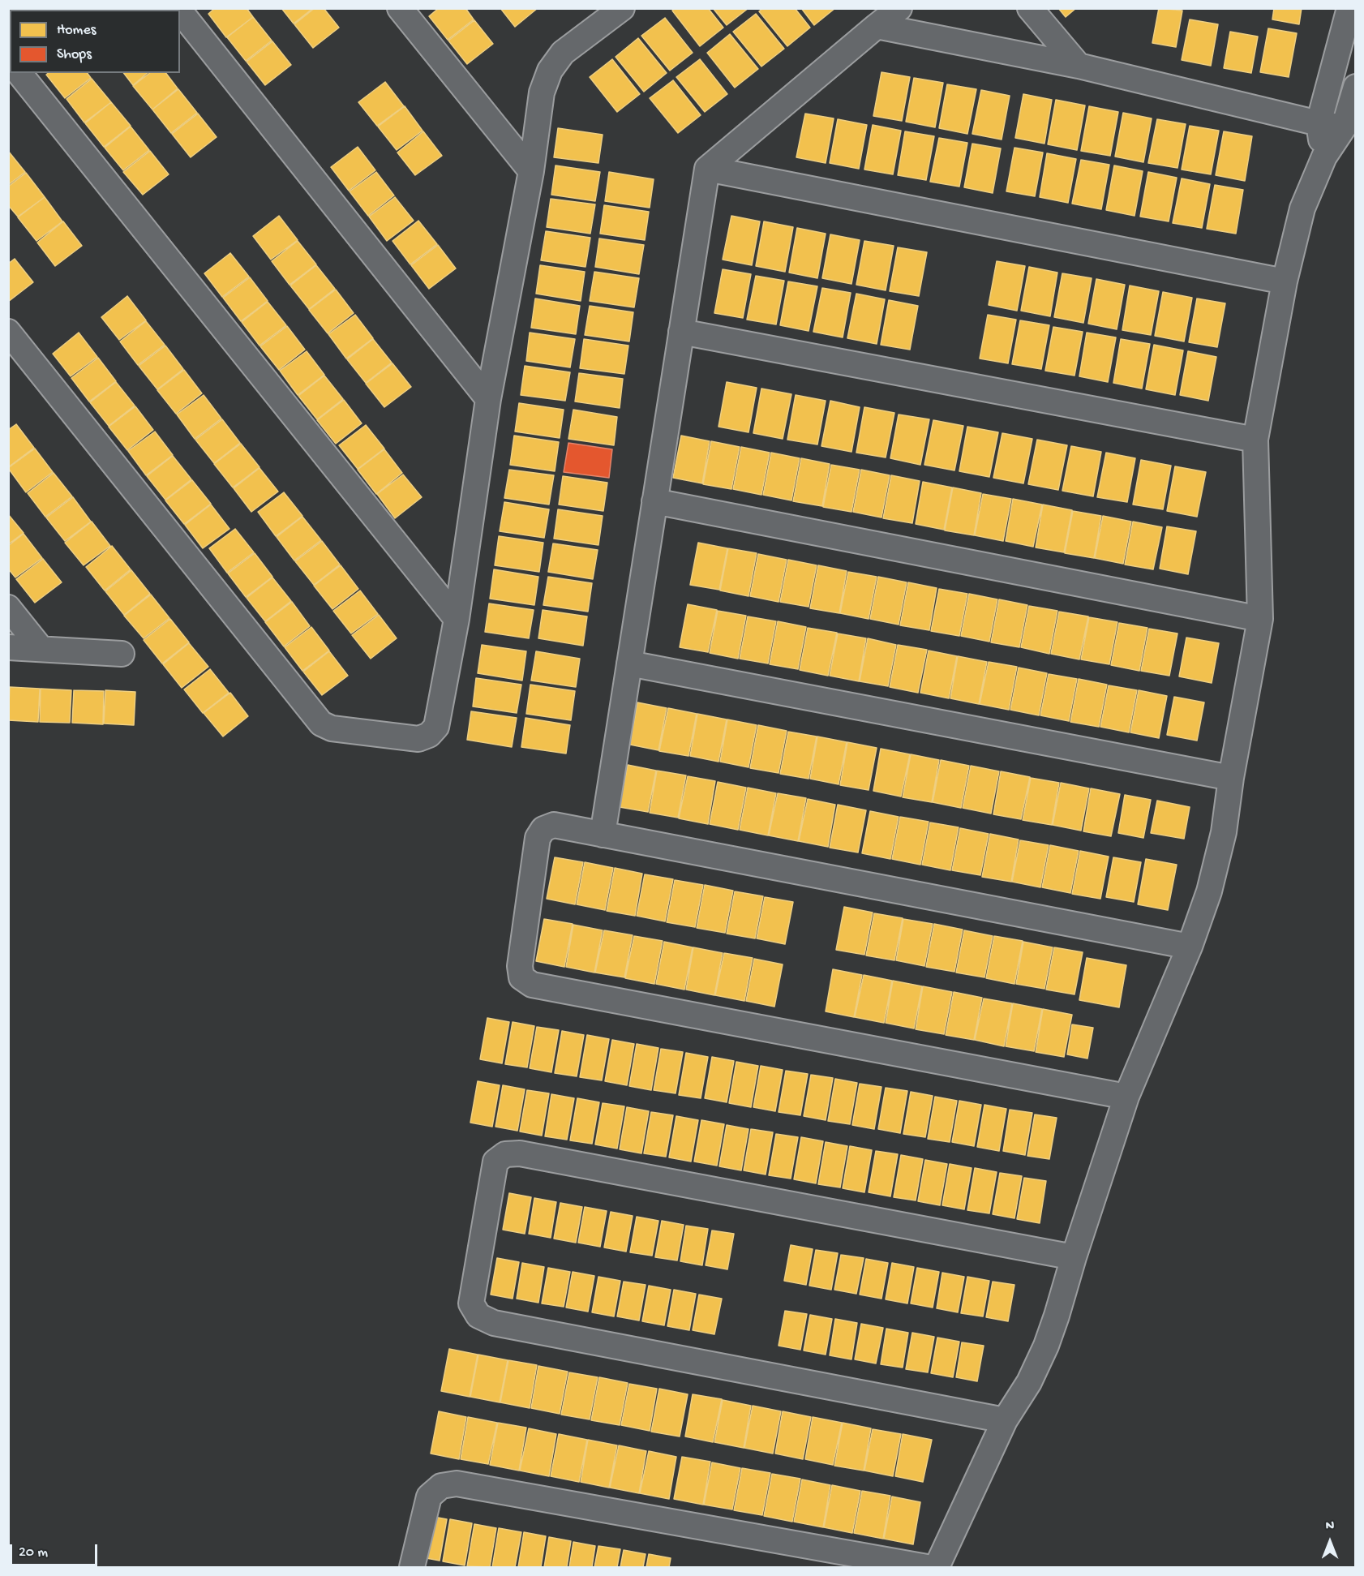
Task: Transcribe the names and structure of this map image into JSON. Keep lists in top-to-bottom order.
{
  "legend": ["Homes", "Shops"],
  "scale_bar": "20 m",
  "north": "top"
}
